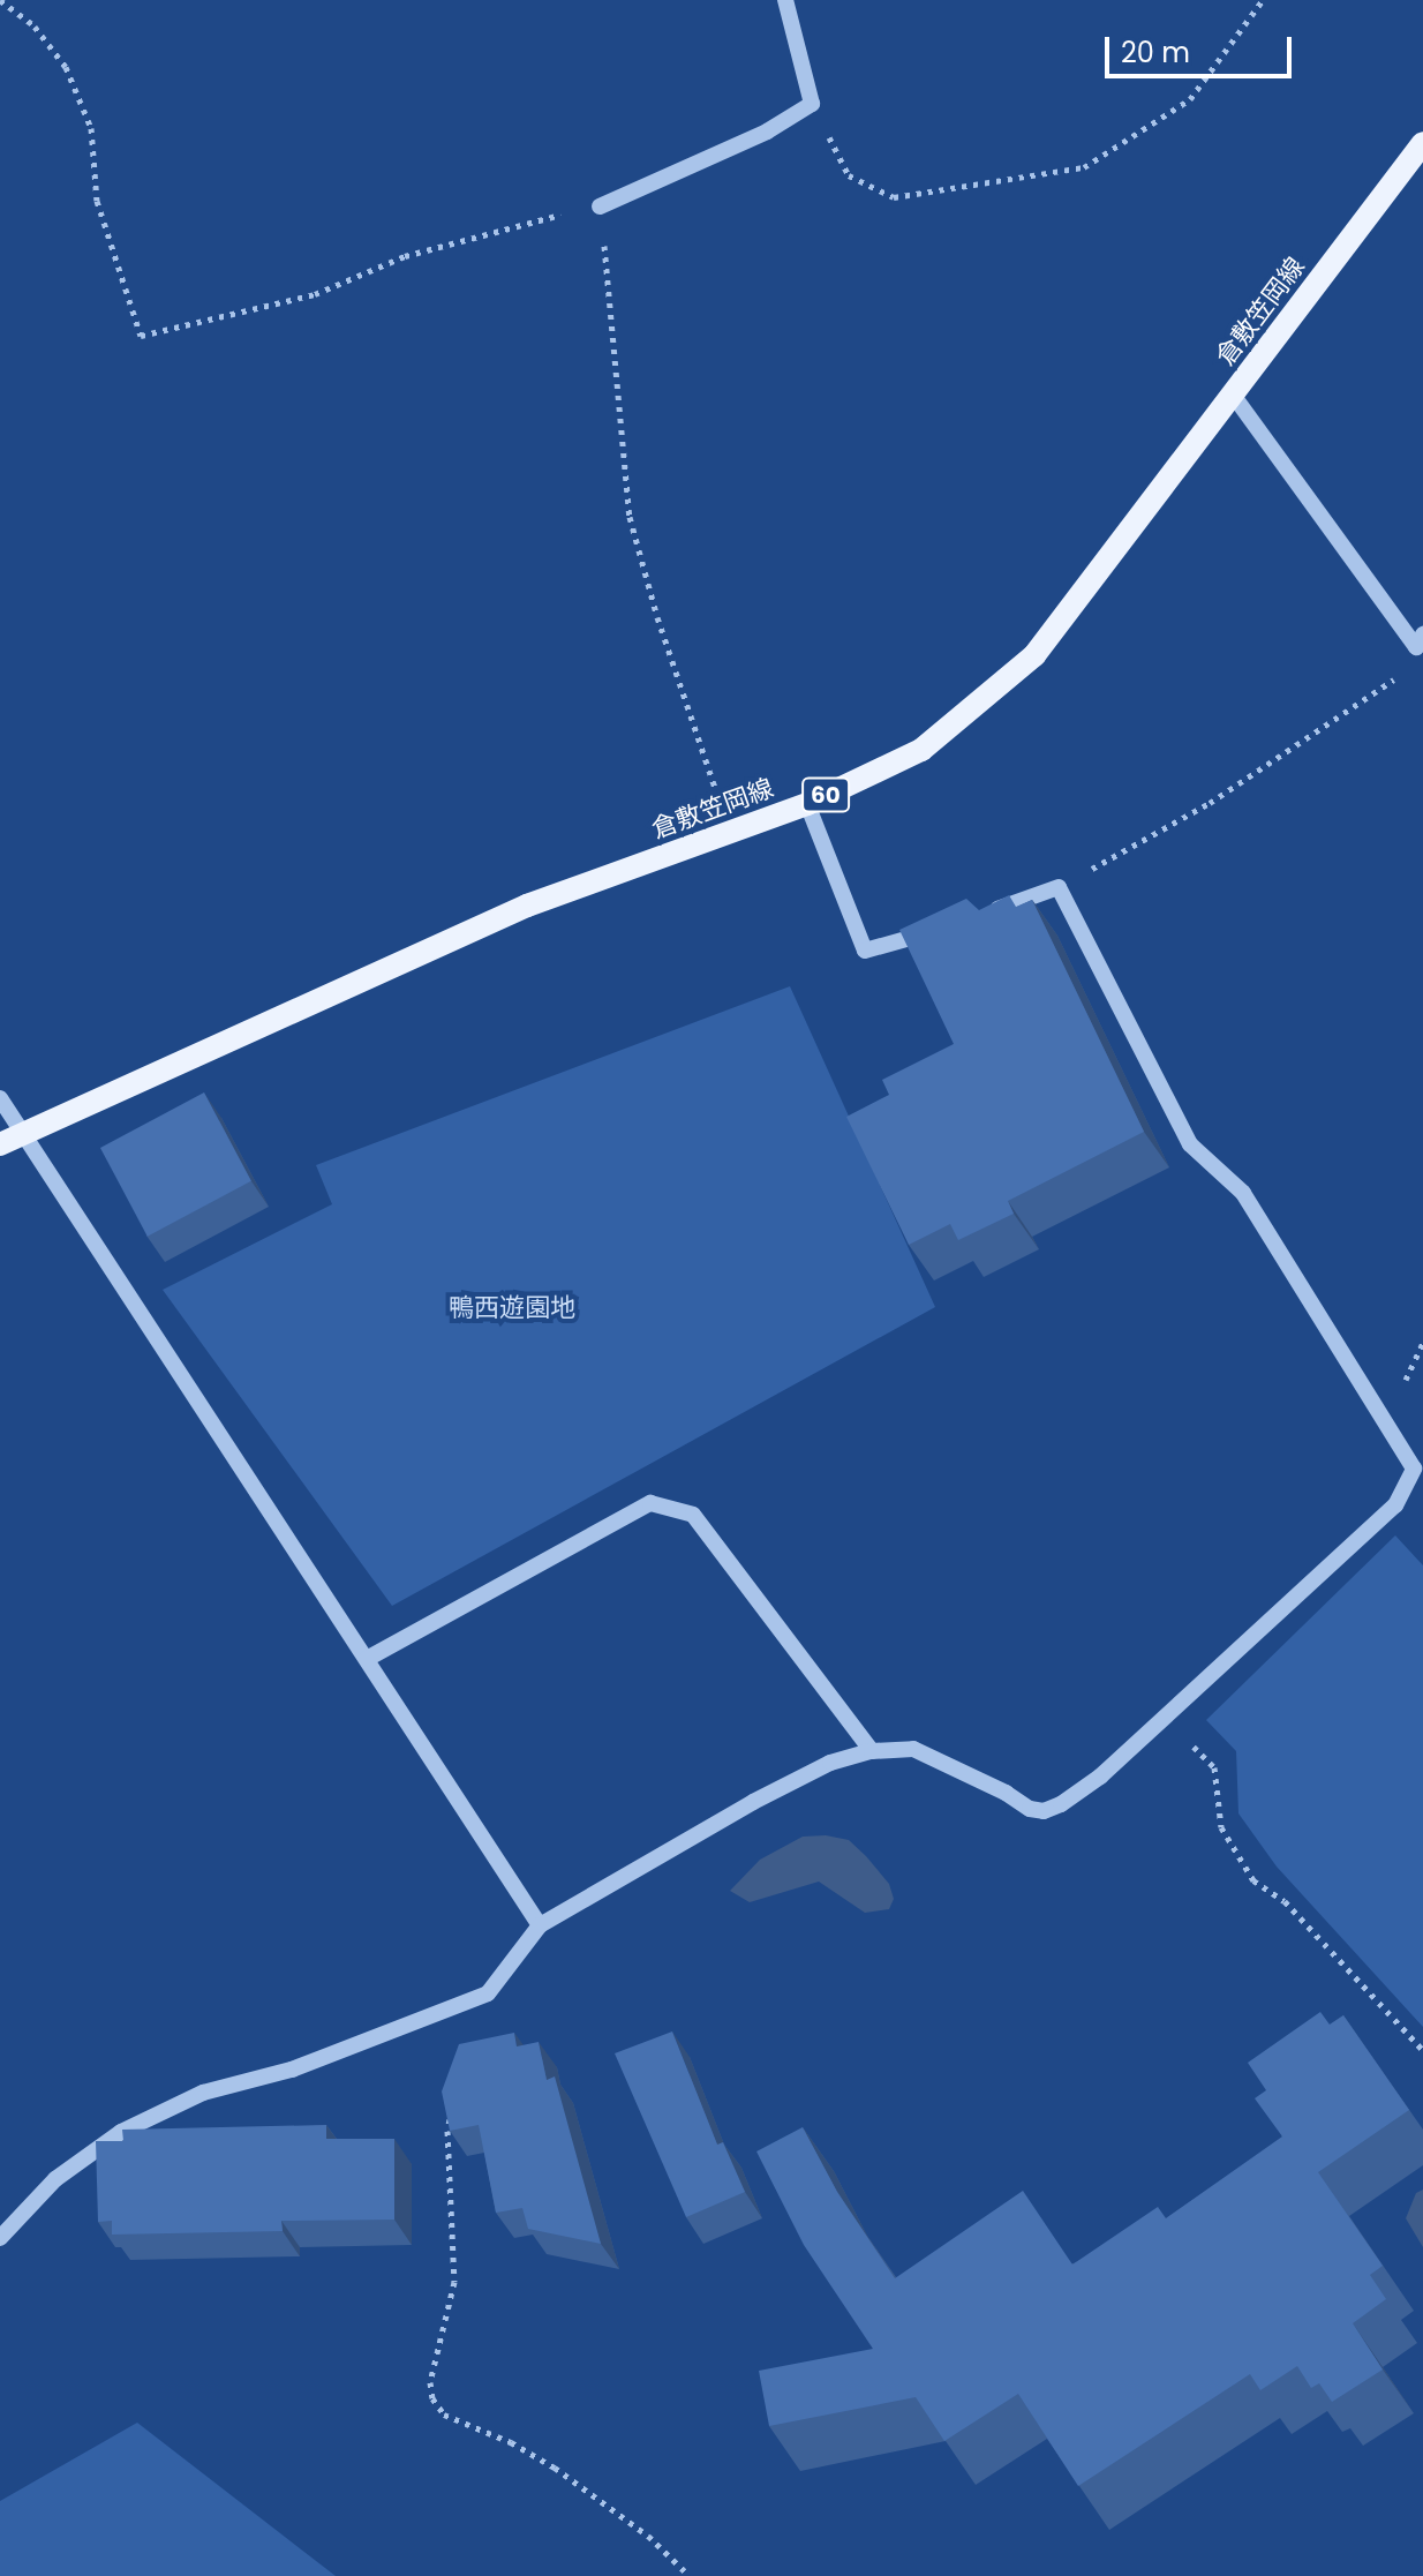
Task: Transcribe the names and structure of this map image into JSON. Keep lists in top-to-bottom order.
{
  "streets": {
    "main road": ["倉敷笠岡線", "60"]
  },
  "parks": ["鴨西遊園地"],
  "scale_bar": "20 m"
}
